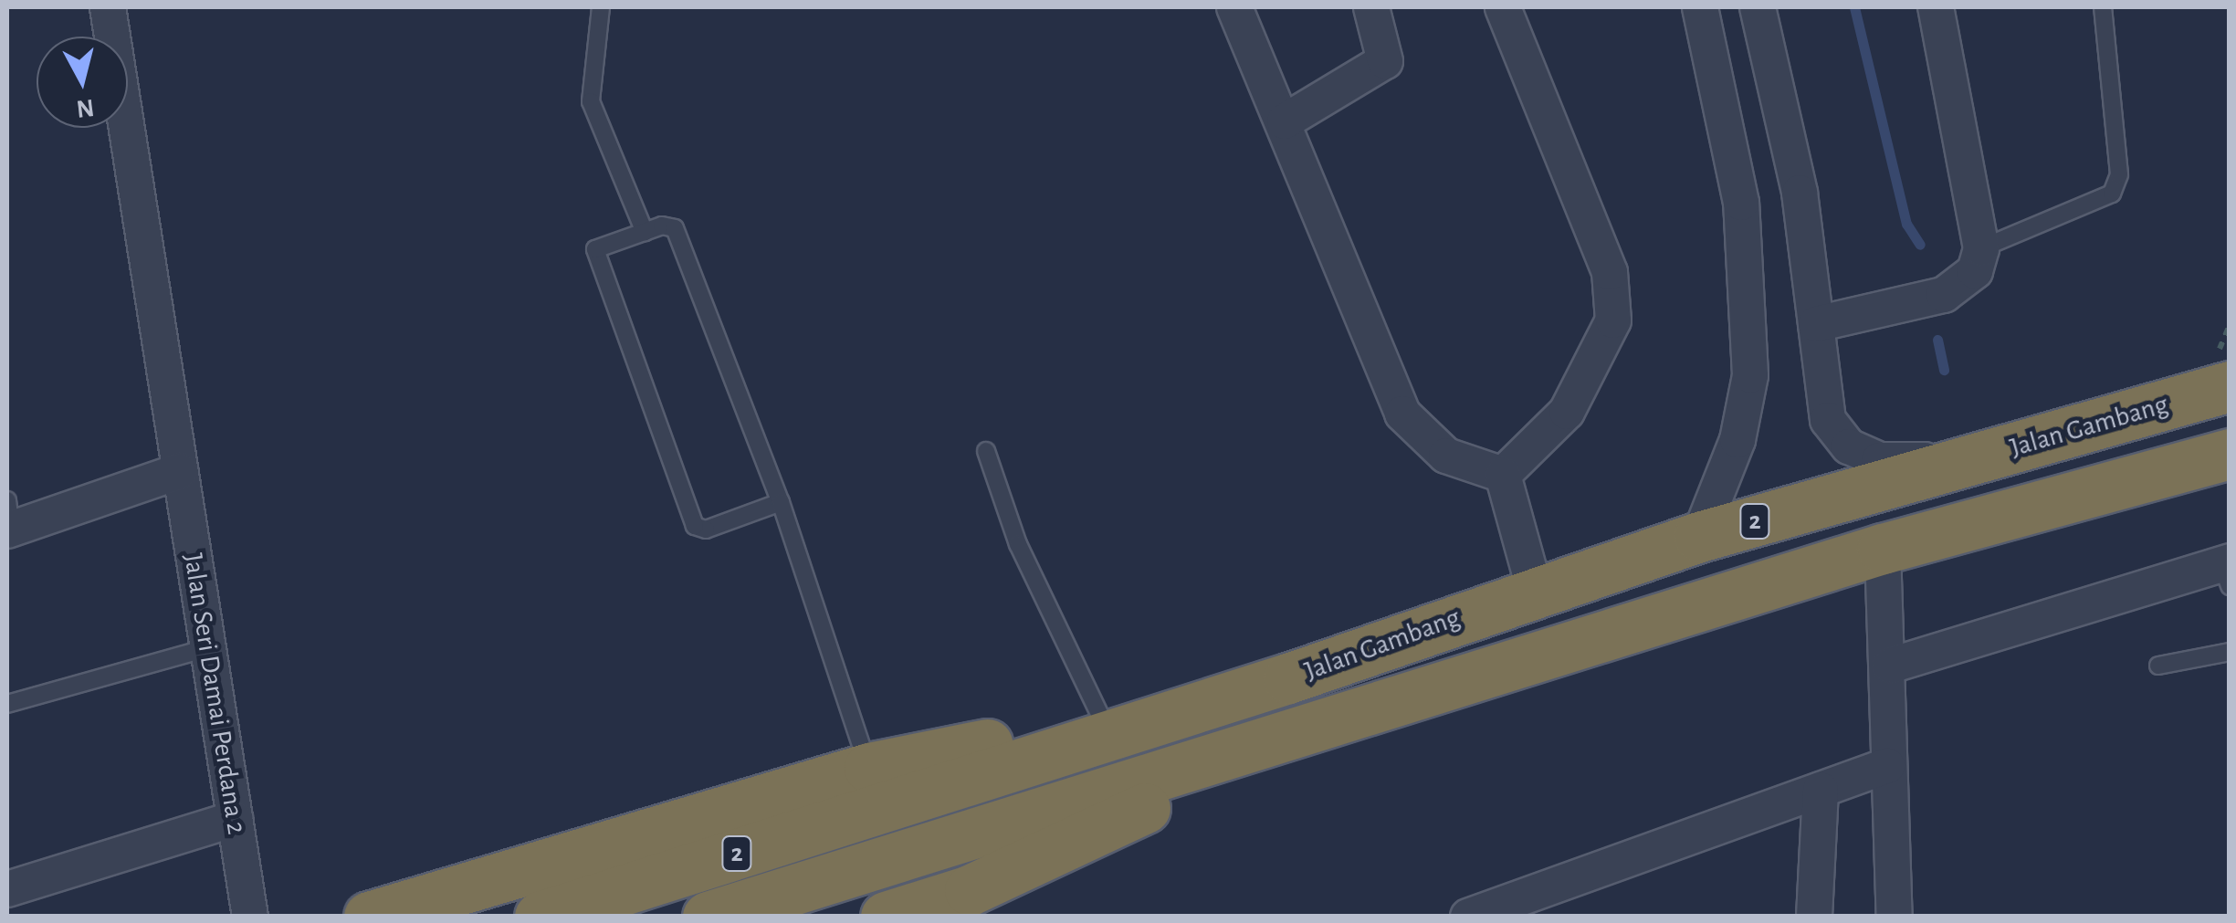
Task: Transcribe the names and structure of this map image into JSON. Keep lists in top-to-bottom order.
{
  "streets": {
    "highway": ["Jalan Gambang", "2"],
    "street": ["Jalan Seri Damai Perdana 2"]
  },
  "north": "bottom"
}
